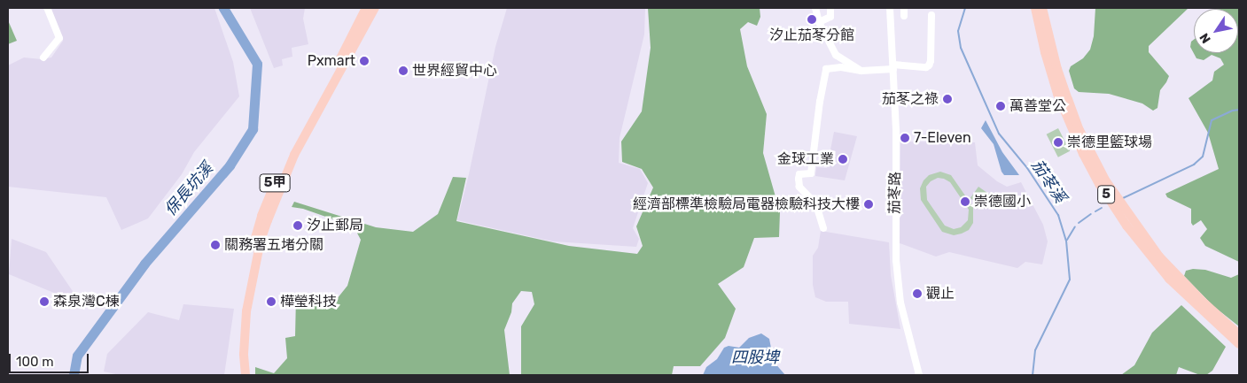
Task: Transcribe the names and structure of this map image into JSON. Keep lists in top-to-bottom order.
{
  "streets": {
    "main road": ["5甲", "5"],
    "street": ["茄苳路"]
  },
  "water": ["茄苳溪", "保長坑溪", "四股埤"],
  "places": [
    "汐止茄苳分館",
    "Pxmart",
    "世界經貿中心",
    "茄苳之祿",
    "萬善堂公",
    "7-Eleven",
    "崇德里籃球場",
    "金球工業",
    "崇德國小",
    "經濟部標準檢驗局電器檢驗科技大樓",
    "汐止郵局",
    "關務署五堵分關",
    "觀止",
    "森泉灣C棟",
    "樺瑩科技"
  ],
  "scale_bar": "100 m",
  "north": "bottom left"
}
